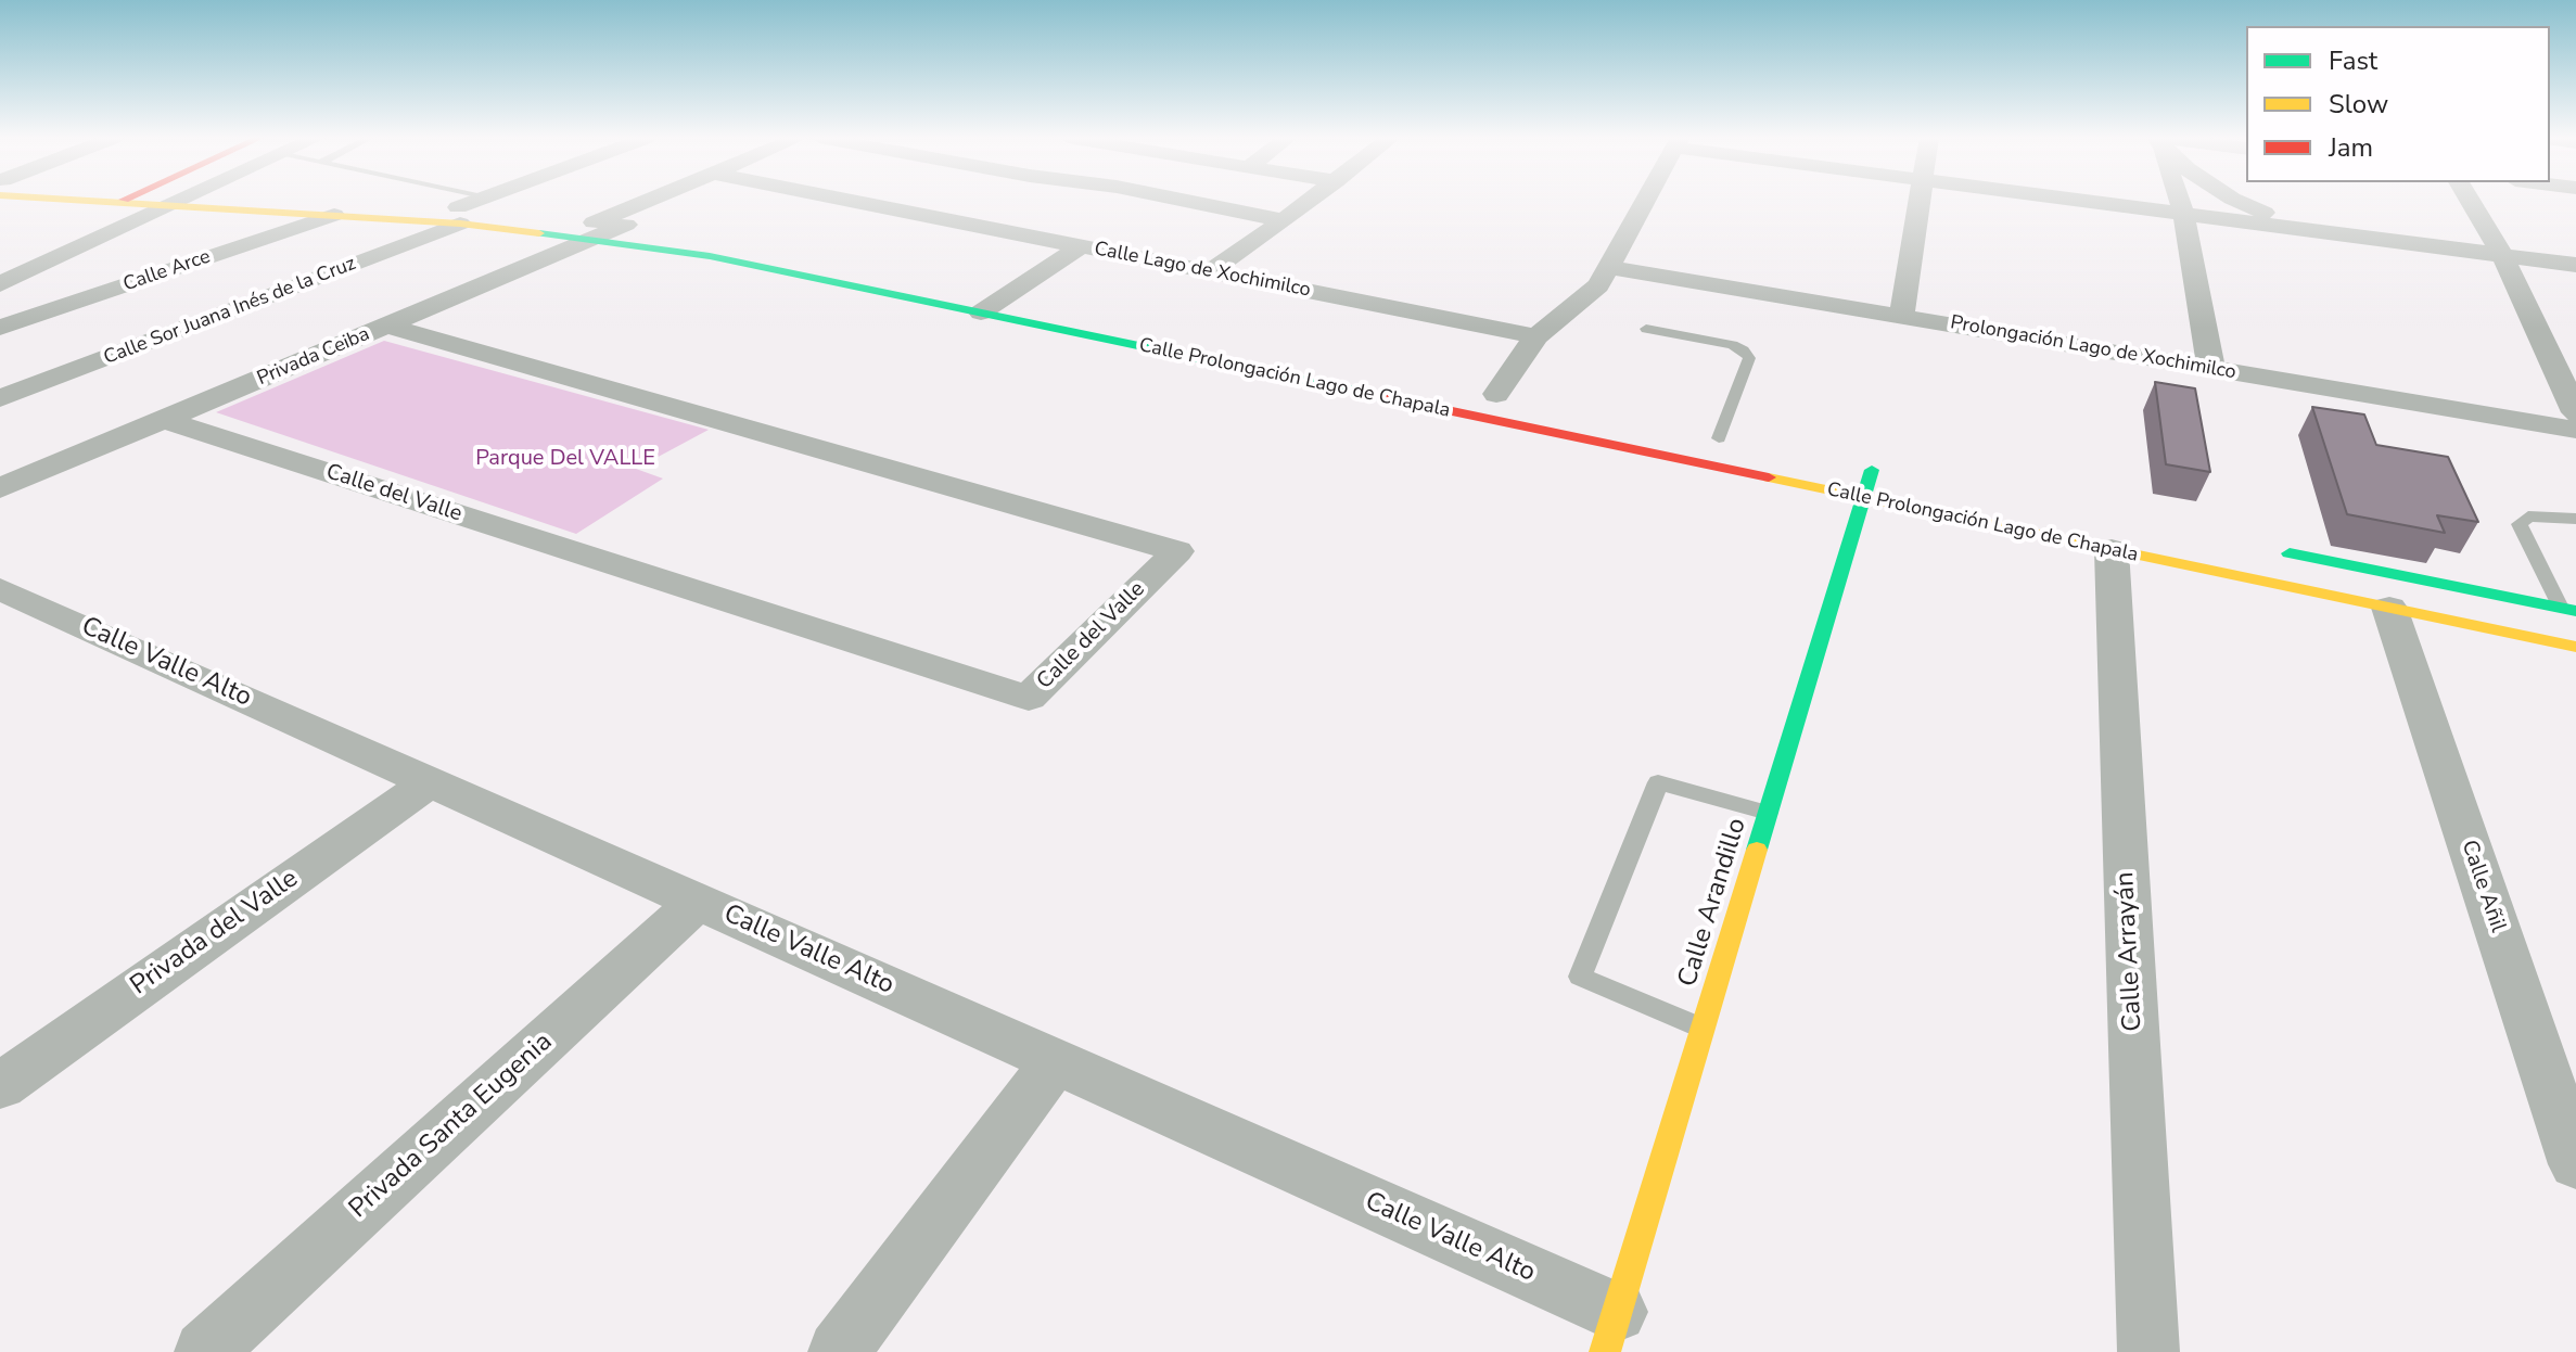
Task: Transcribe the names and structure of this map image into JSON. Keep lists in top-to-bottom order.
{
  "streets": {
    "main road": ["Calle Prolongación Lago de Chapala", "Calle Arandillo"],
    "street": [
      "Calle Lago de Xochimilco",
      "Calle Arce",
      "Calle Sor Juana Inés de la Cruz",
      "Prolongación Lago de Xochimilco",
      "Privada Ceiba",
      "Calle del Valle",
      "Calle Valle Alto",
      "Calle Añil",
      "Privada del Valle",
      "Calle Arrayán",
      "Privada Santa Eugenia"
    ]
  },
  "crossings": [
    ["Calle Arce", "Calle Prolongación Lago de Chapala"],
    ["Calle Sor Juana Inés de la Cruz", "Calle Prolongación Lago de Chapala"],
    ["Privada Ceiba", "Calle Prolongación Lago de Chapala"],
    ["Privada Ceiba", "Calle del Valle"],
    ["Calle Prolongación Lago de Chapala", "Calle Añil"],
    ["Calle Prolongación Lago de Chapala", "Calle Arandillo"],
    ["Calle Prolongación Lago de Chapala", "Calle Arrayán"],
    ["Calle Valle Alto", "Calle Arandillo"],
    ["Calle Valle Alto", "Privada del Valle"],
    ["Calle Valle Alto", "Privada Santa Eugenia"]
  ],
  "parks": ["Parque Del VALLE"],
  "legend": ["Fast", "Slow", "Jam"]
}
